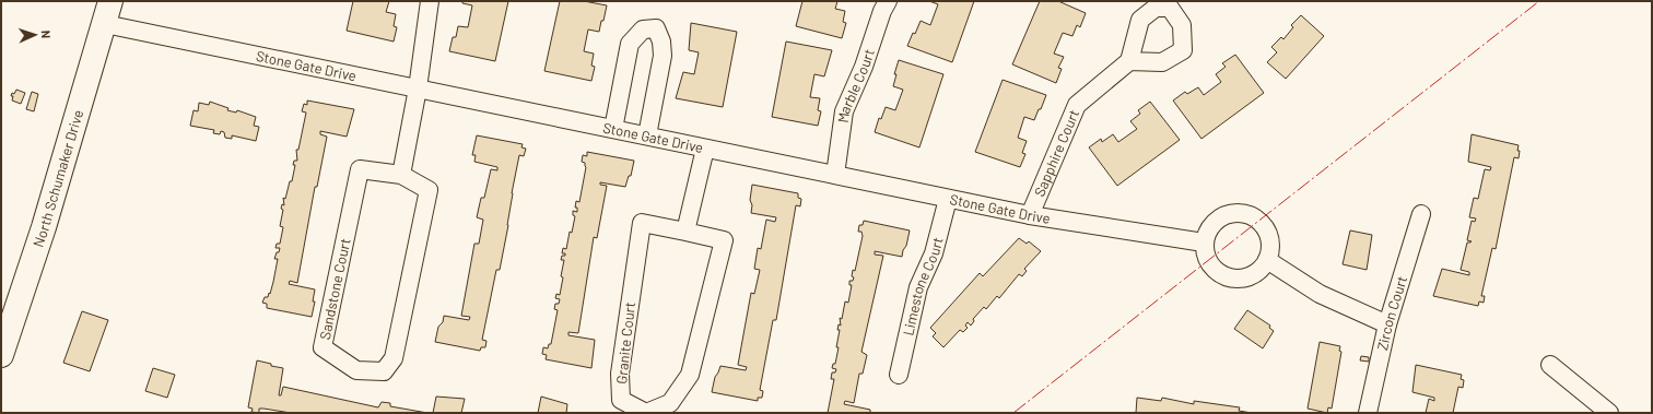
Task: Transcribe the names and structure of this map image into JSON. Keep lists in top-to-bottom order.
{
  "streets": {
    "street": [
      "Stone Gate Drive",
      "Marble Court",
      "Sapphire Court",
      "North Schumaker Drive",
      "Limestone Court",
      "Sandstone Court",
      "Zircon Court",
      "Granite Court"
    ]
  },
  "crossings": [
    ["Stone Gate Drive", "Marble Court"],
    ["Stone Gate Drive", "Sapphire Court"],
    ["Stone Gate Drive", "North Schumaker Drive"],
    ["Stone Gate Drive", "Limestone Court"]
  ],
  "north": "right"
}
